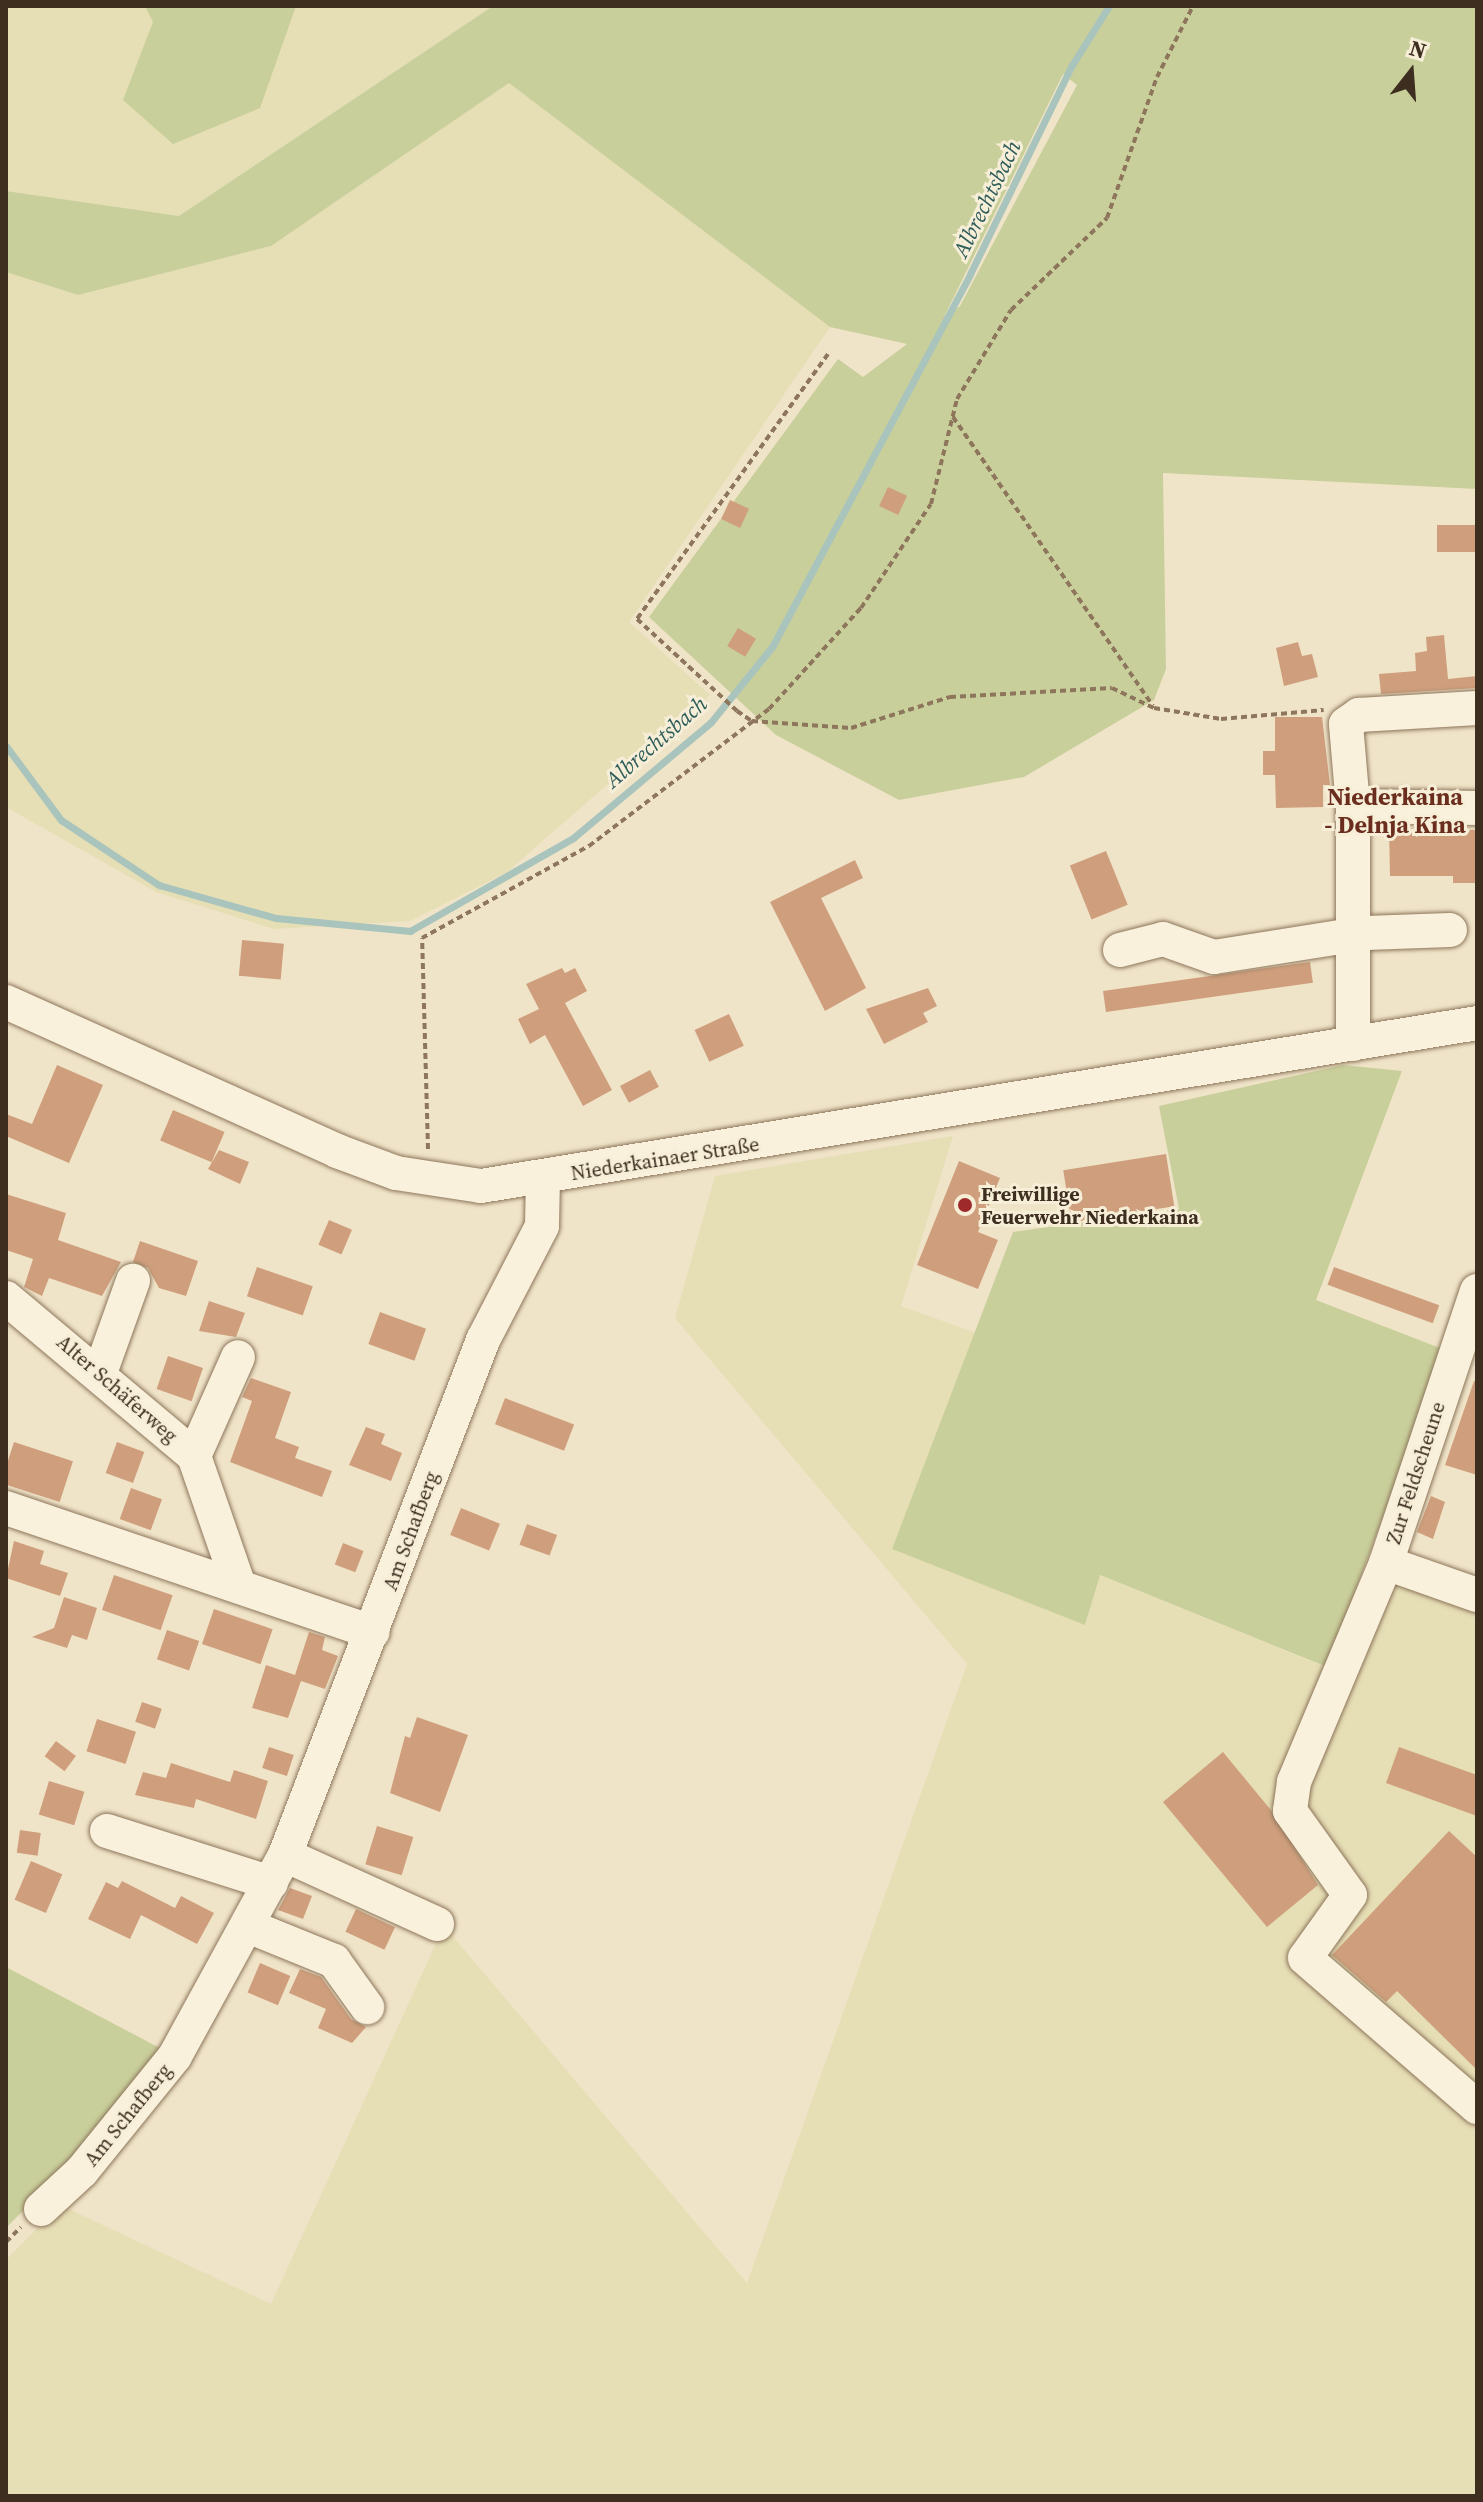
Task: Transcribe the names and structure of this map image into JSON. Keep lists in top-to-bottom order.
{
  "streets": {
    "street": [
      "Niederkainaer Straße",
      "Alter Schäferweg",
      "Zur Feldscheune",
      "Am Schafberg"
    ]
  },
  "crossings": [
    ["Niederkainaer Straße", "Am Schafberg"]
  ],
  "districts": ["Niederkaina - Delnja Kina"],
  "water": ["Albrechtsbach"],
  "places": ["Freiwillige Feuerwehr Niederkaina"],
  "north": "top"
}
